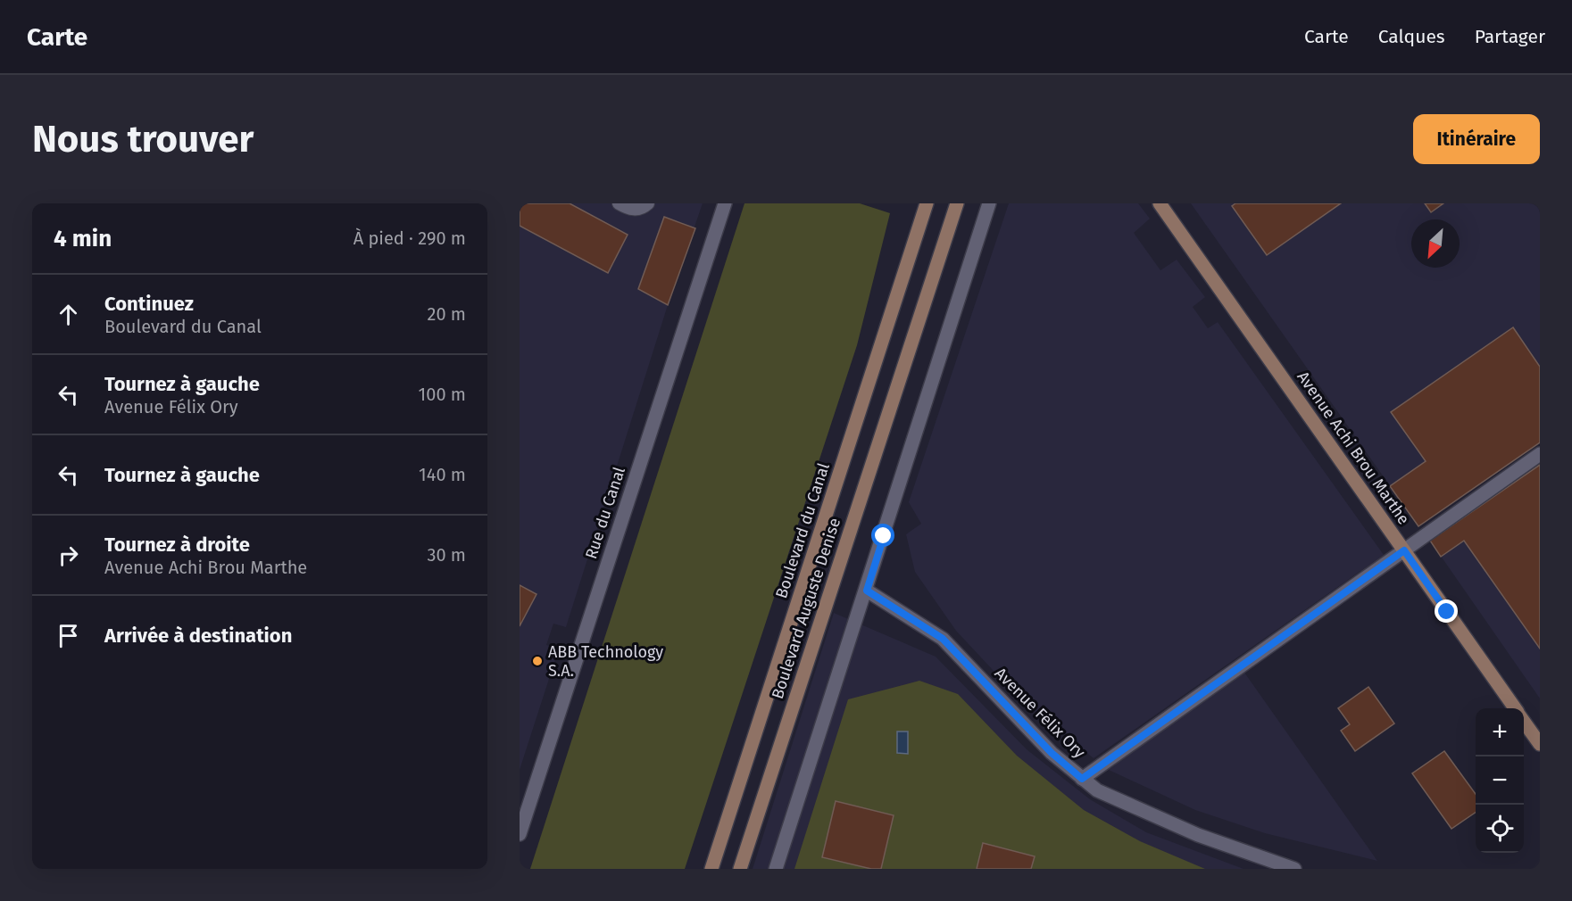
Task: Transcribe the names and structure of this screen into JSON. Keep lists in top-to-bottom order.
{
  "streets": {
    "main road": ["Avenue Achi Brou Marthe", "Boulevard du Canal", "Boulevard Auguste Denise"],
    "street": ["Rue du Canal", "Avenue Félix Ory"]
  },
  "places": ["ABB Technology S.A."],
  "north": "bottom left",
  "page": {
    "header": "Carte",
    "nav": ["Carte", "Calques", "Partager"],
    "buttons": "Itinéraire",
    "title": "Nous trouver",
    "heading": ["4 min", "À pied · 290 m"],
    "list": [
      ["Continuez", "Boulevard du Canal", "20 m"],
      ["Tournez à gauche", "Avenue Félix Ory", "100 m"],
      ["Tournez à gauche", "140 m"],
      ["Tournez à droite", "Avenue Achi Brou Marthe", "30 m"],
      "Arrivée à destination"
    ],
    "map_buttons": ["+", "−"]
  }
}
